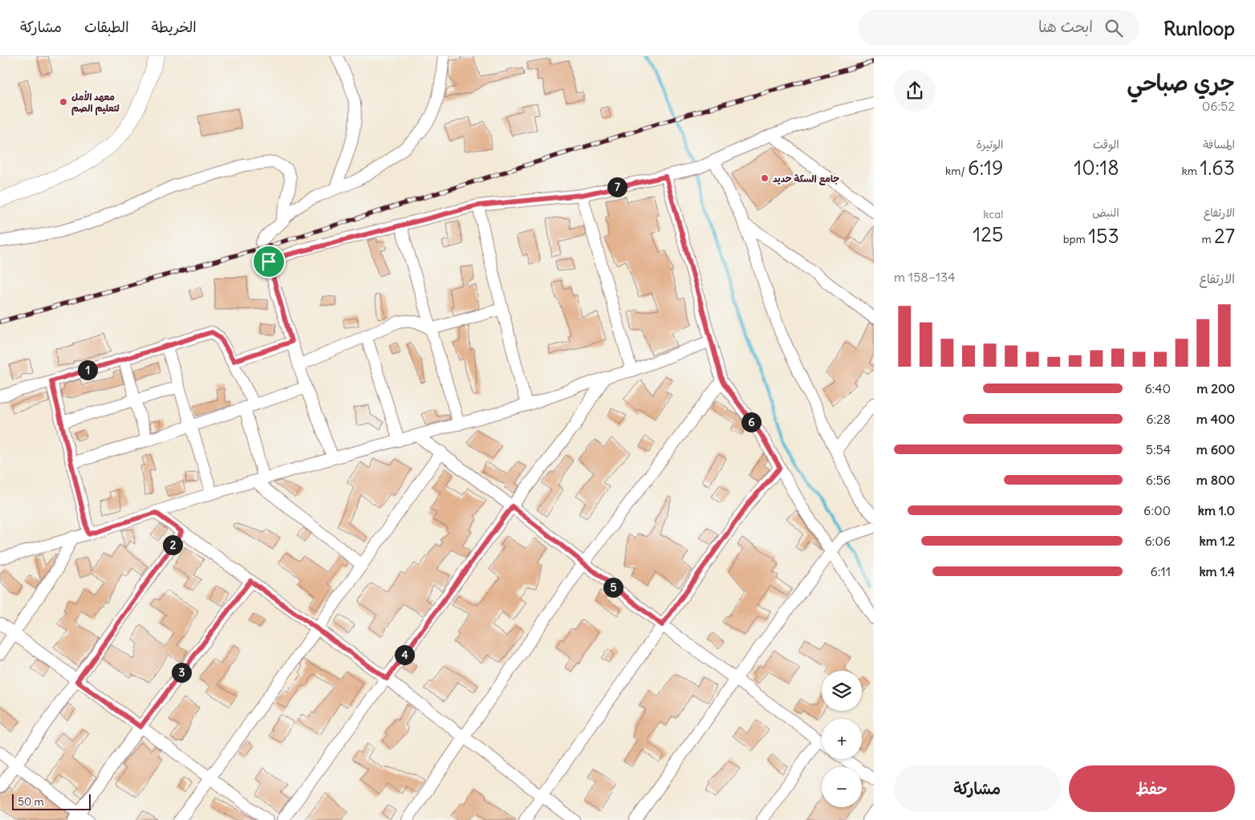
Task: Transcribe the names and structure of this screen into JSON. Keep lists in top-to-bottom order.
{
  "places": ["معهد الأمل لتعليم الصم", "جامع السكة حديد"],
  "scale_bar": "50 m",
  "page": {
    "header": "Runloop",
    "search": "ابحث هنا",
    "nav": ["الخريطة", "الطبقات", "مشاركة"],
    "heading": ["جري صباحي", "06:52"],
    "stats": [
      ["المسافة", "1.63 km"],
      ["الوقت", "10:18"],
      ["الوتيرة", "6:19 /km"],
      ["الارتفاع", "27 m"],
      ["النبض", "153 bpm"],
      ["kcal", "125"]
    ],
    "pins": [
      "7",
      "1",
      "6",
      "2",
      "5",
      "4",
      "3"
    ],
    "chart": ["الارتفاع", "134–158 m"],
    "list": [
      {
        "name": "200 m",
        "note": "6:40"
      },
      {
        "name": "400 m",
        "note": "6:28"
      },
      {
        "name": "600 m",
        "note": "5:54"
      },
      {
        "name": "800 m",
        "note": "6:56"
      },
      {
        "name": "1.0 km",
        "note": "6:00"
      },
      {
        "name": "1.2 km",
        "note": "6:06"
      },
      {
        "name": "1.4 km",
        "note": "6:11"
      }
    ],
    "map_buttons": ["+", "−"],
    "buttons": ["حفظ", "مشاركة"],
    "scale": "50 m"
  }
}
